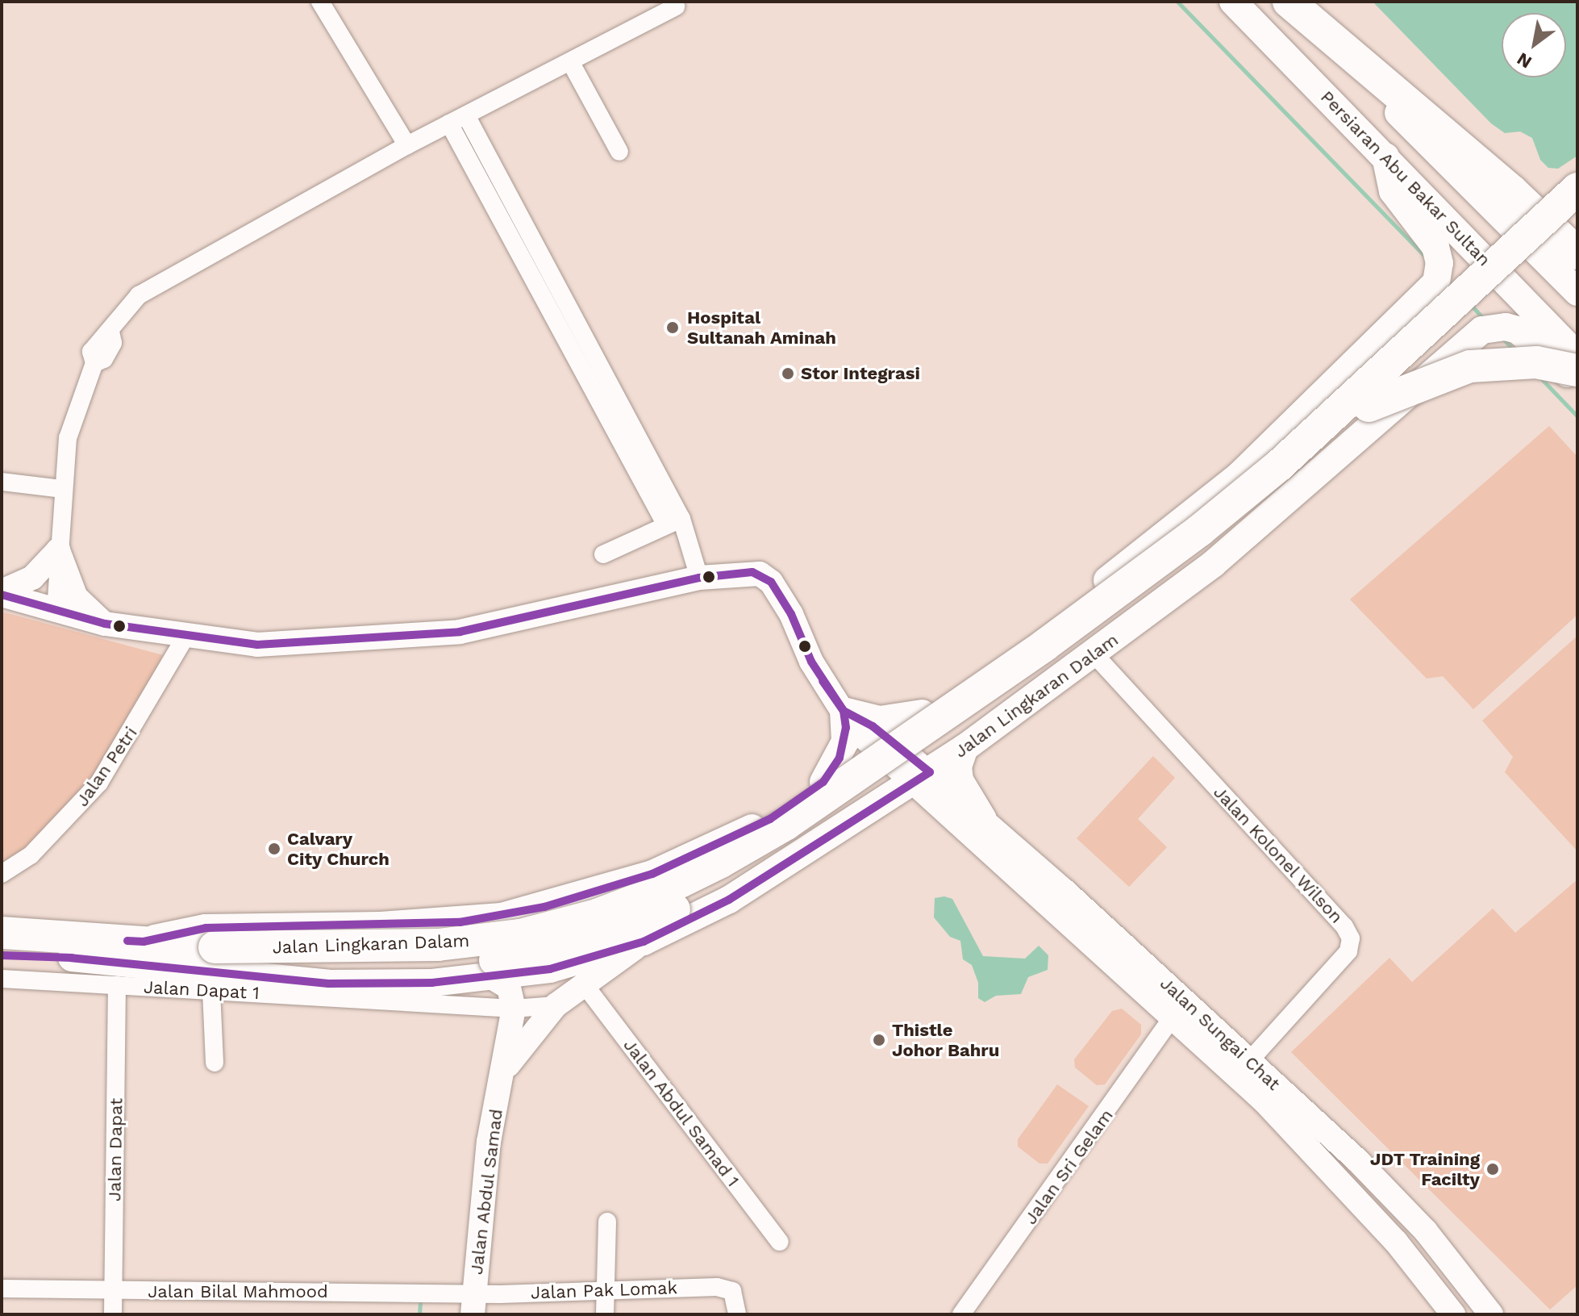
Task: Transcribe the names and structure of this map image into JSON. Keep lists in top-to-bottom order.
{
  "streets": {
    "highway": ["Jalan Lingkaran Dalam"],
    "main road": ["Persiaran Abu Bakar Sultan", "Jalan Sungai Chat", "Jalan Abdul Samad"],
    "street": [
      "Jalan Petri",
      "Jalan Kolonel Wilson",
      "Jalan Dapat 1",
      "Jalan Abdul Samad 1",
      "Jalan Dapat",
      "Jalan Sri Gelam",
      "Jalan Pak Lomak",
      "Jalan Bilal Mahmood"
    ]
  },
  "crossings": [
    ["Persiaran Abu Bakar Sultan", "Jalan Lingkaran Dalam"],
    ["Jalan Lingkaran Dalam", "Jalan Kolonel Wilson"],
    ["Jalan Lingkaran Dalam", "Jalan Dapat 1"],
    ["Jalan Lingkaran Dalam", "Jalan Sungai Chat"],
    ["Jalan Lingkaran Dalam", "Jalan Abdul Samad"],
    ["Jalan Kolonel Wilson", "Jalan Sungai Chat"],
    ["Jalan Dapat 1", "Jalan Dapat"],
    ["Jalan Dapat 1", "Jalan Abdul Samad"],
    ["Jalan Sungai Chat", "Jalan Sri Gelam"],
    ["Jalan Abdul Samad 1", "Jalan Abdul Samad"],
    ["Jalan Dapat", "Jalan Bilal Mahmood"],
    ["Jalan Abdul Samad", "Jalan Pak Lomak"],
    ["Jalan Abdul Samad", "Jalan Bilal Mahmood"],
    ["Jalan Pak Lomak", "Jalan Bilal Mahmood"]
  ],
  "places": [
    "Hospital Sultanah Aminah",
    "Stor Integrasi",
    "Calvary City Church",
    "Thistle Johor Bahru",
    "JDT Training Facilty"
  ],
  "north": "bottom left"
}
